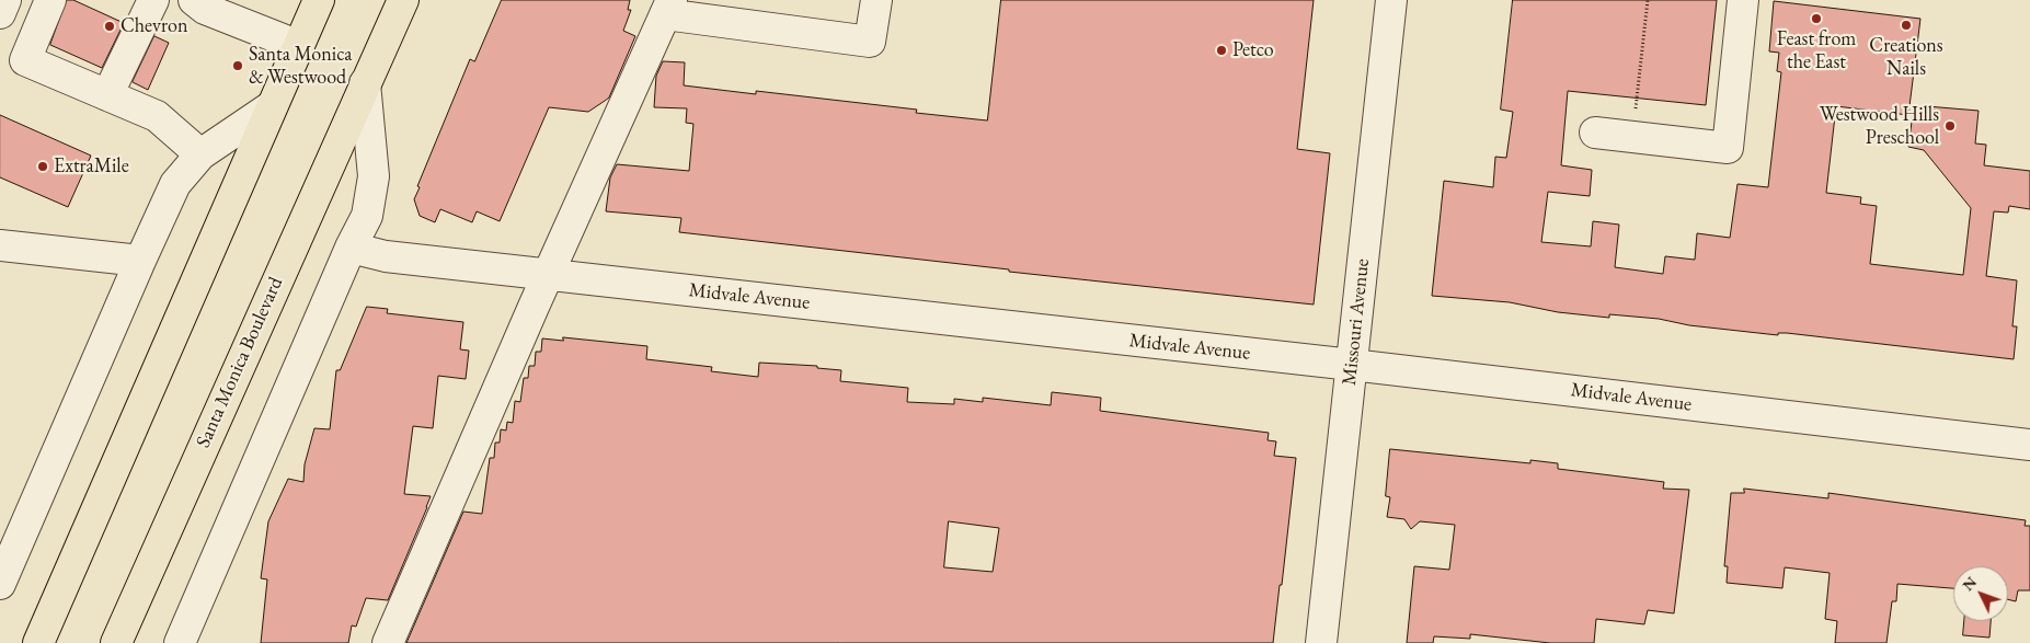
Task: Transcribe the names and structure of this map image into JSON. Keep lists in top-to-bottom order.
{
  "streets": {
    "main road": ["Santa Monica Boulevard"],
    "street": ["Midvale Avenue", "Missouri Avenue"]
  },
  "crossings": [
    ["Midvale Avenue", "Missouri Avenue"]
  ],
  "places": [
    "Feast from the East",
    "Creations Nails",
    "Chevron",
    "Petco",
    "Santa Monica & Westwood",
    "Westwood Hills Preschool",
    "ExtraMile"
  ],
  "north": "top left"
}
